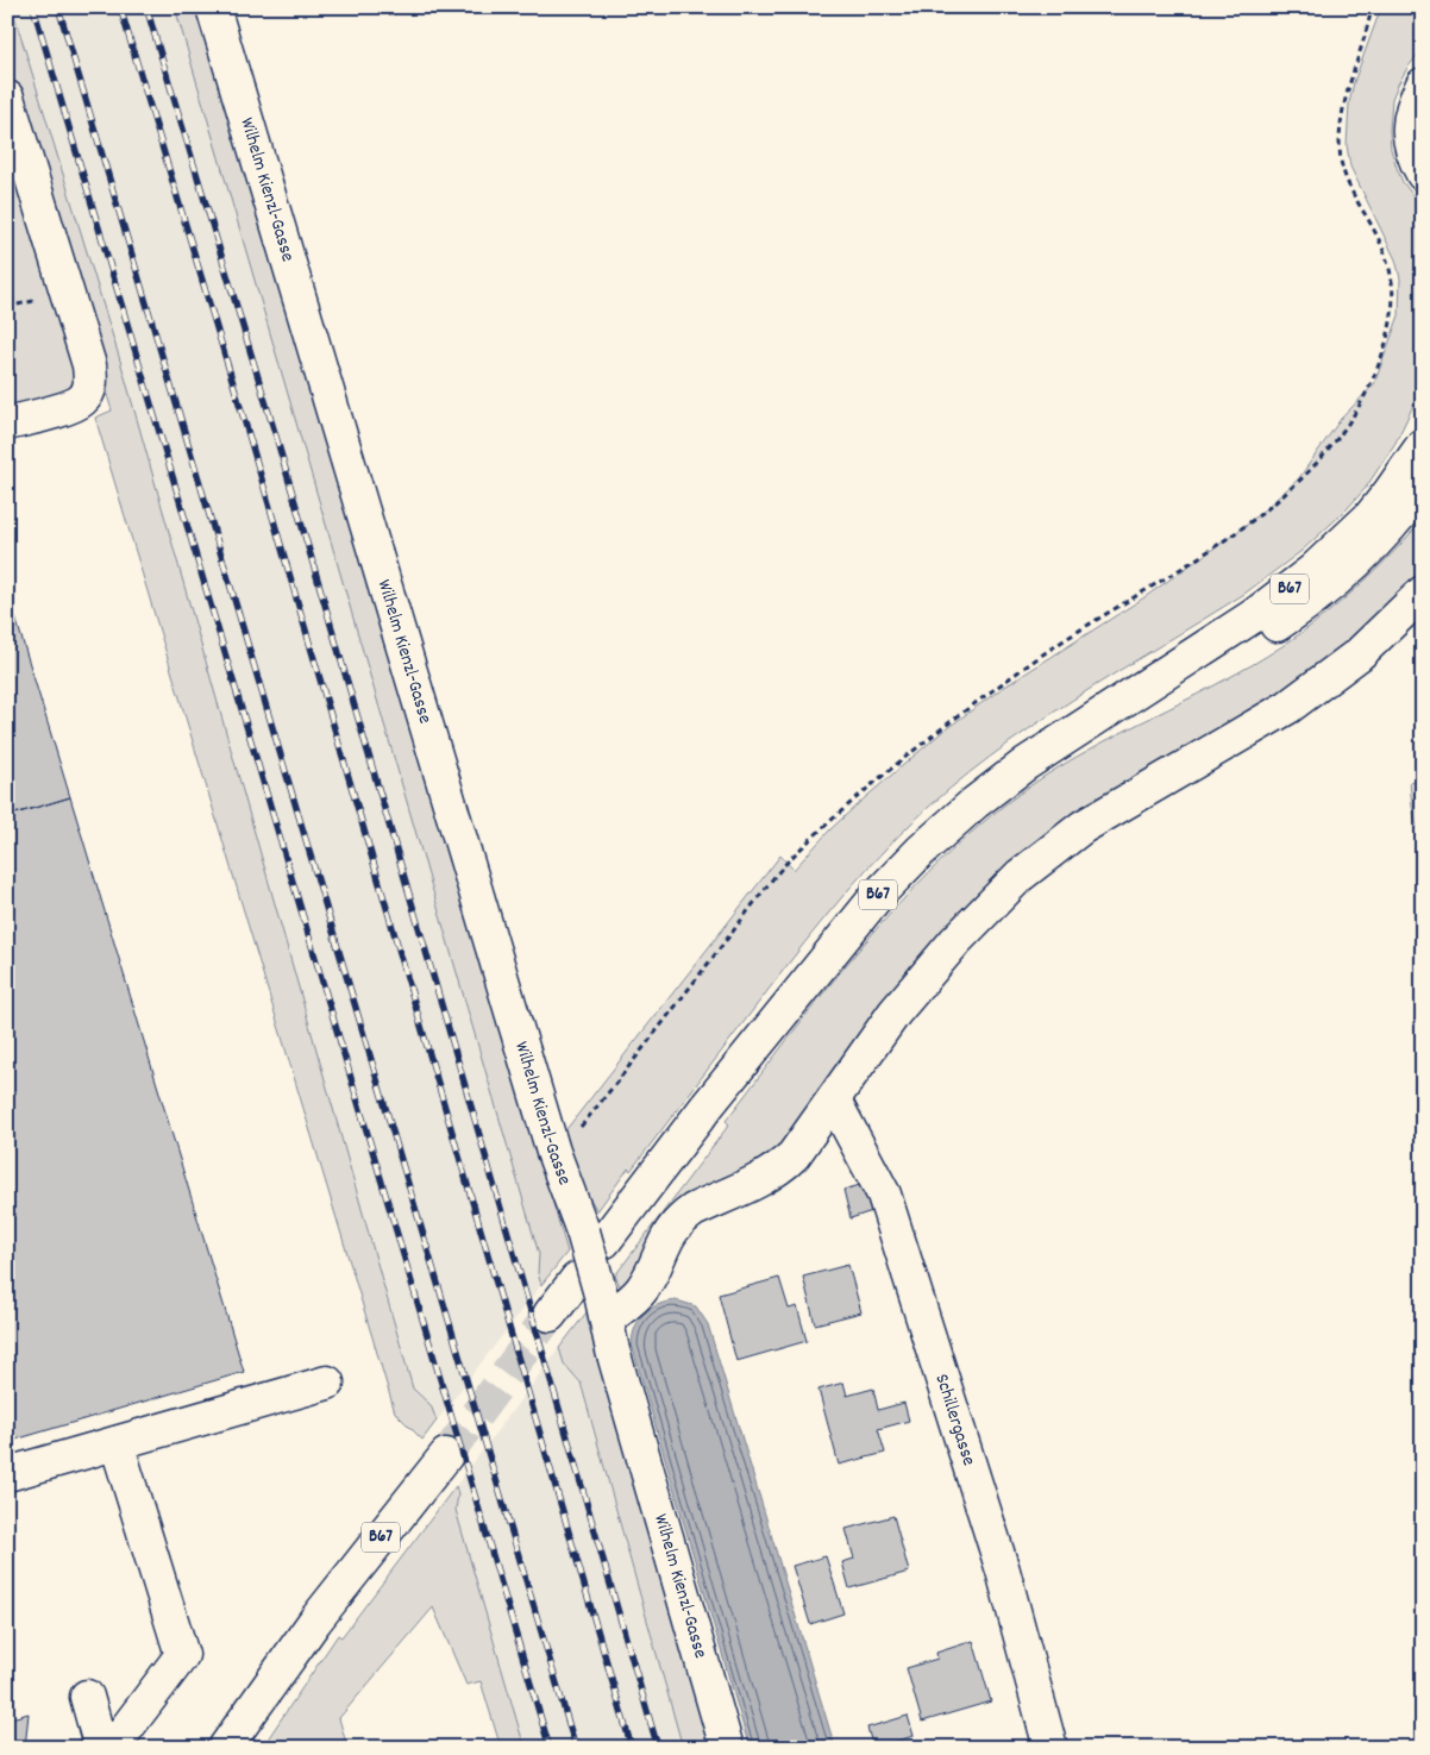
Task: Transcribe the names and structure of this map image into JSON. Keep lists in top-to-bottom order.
{
  "streets": {
    "main road": ["Wilhelm Kienzl-Gasse", "B67", "Schillergasse"]
  },
  "crossings": [
    ["Wilhelm Kienzl-Gasse", "B67"]
  ]
}
